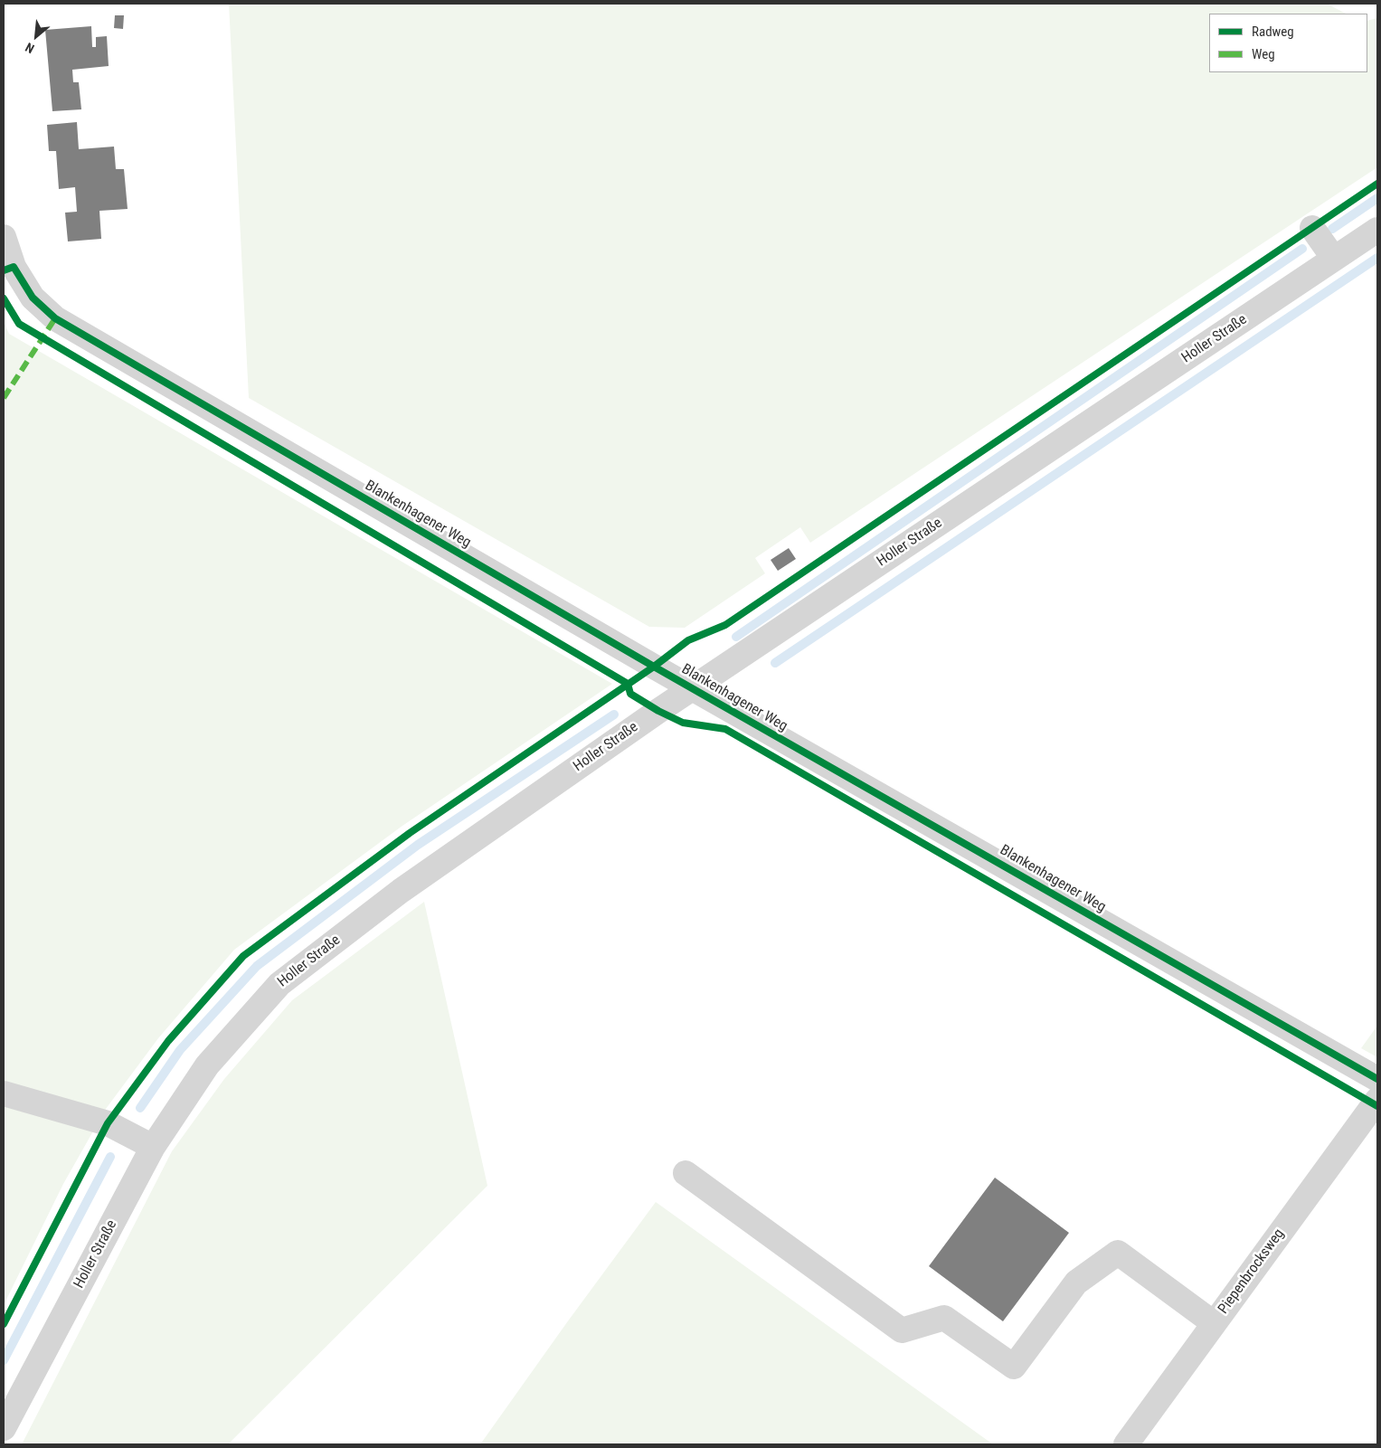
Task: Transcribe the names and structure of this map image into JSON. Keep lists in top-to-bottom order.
{
  "streets": {
    "street": ["Holler Straße", "Blankenhagener Weg", "Piepenbrocksweg"]
  },
  "crossings": [
    ["Holler Straße", "Blankenhagener Weg"]
  ],
  "legend": ["Radweg", "Weg"],
  "north": "bottom left"
}
